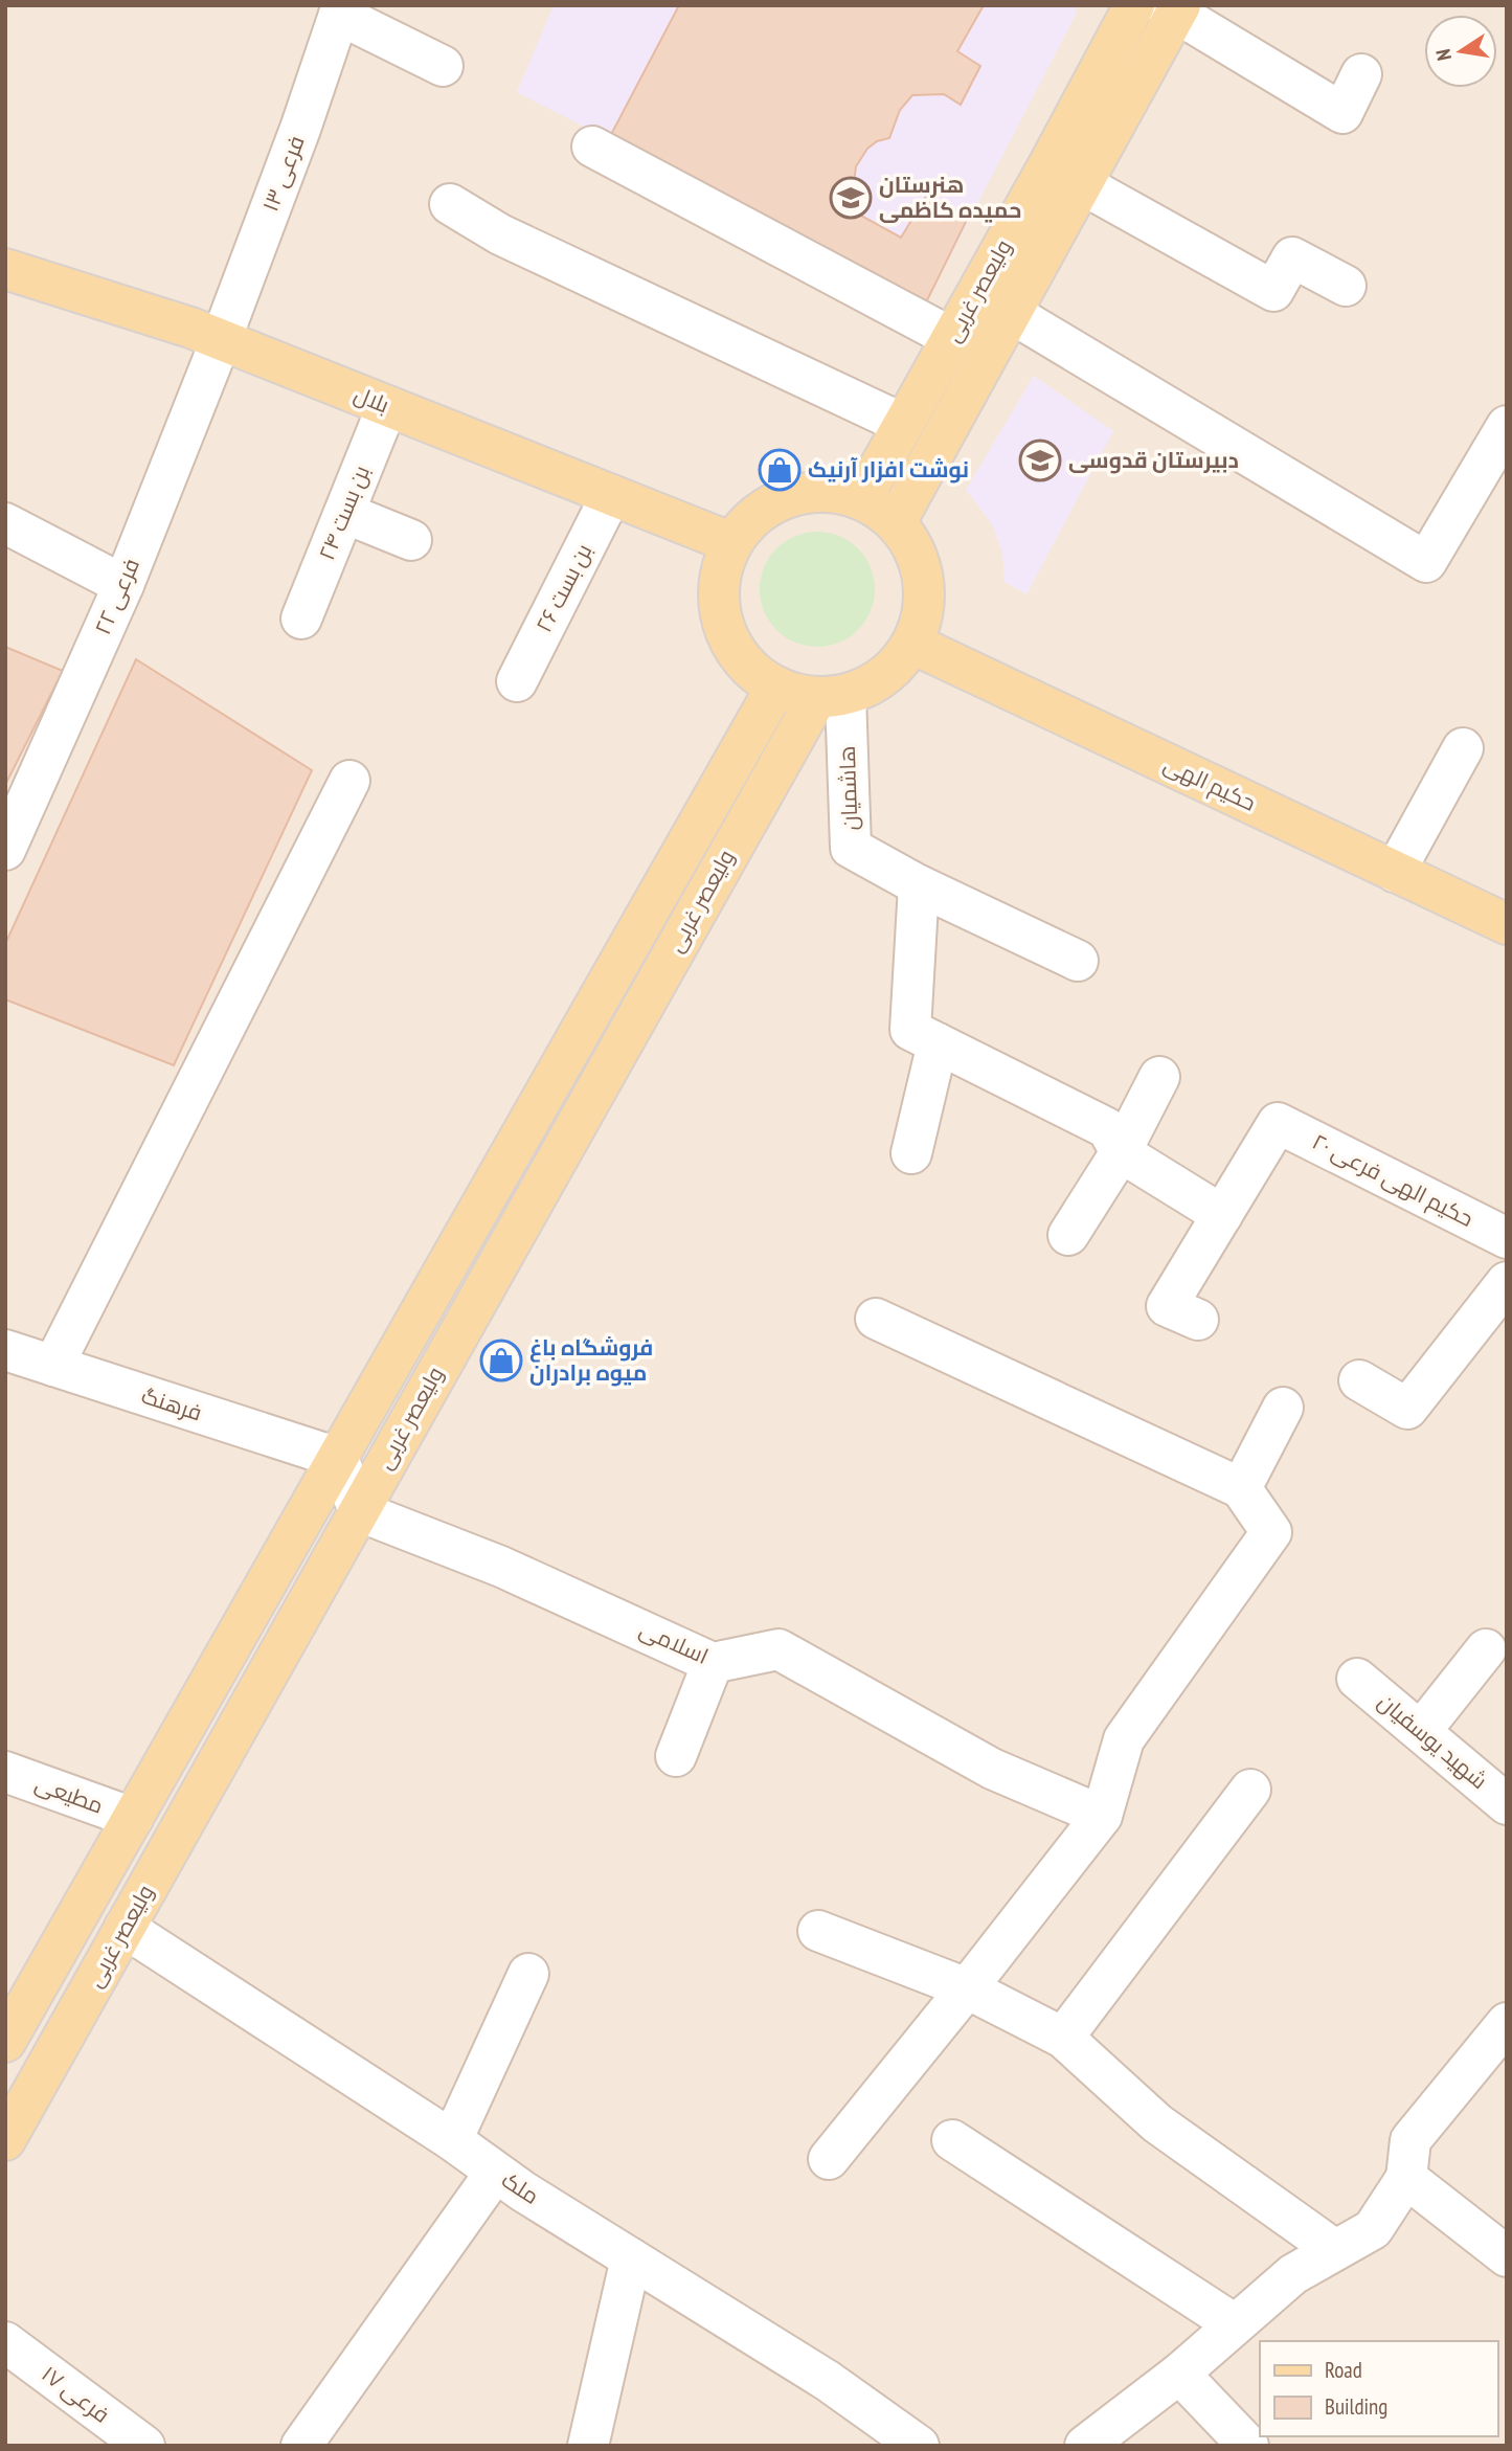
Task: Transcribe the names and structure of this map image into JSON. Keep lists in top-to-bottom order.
{
  "streets": {
    "main road": ["ولیعصر غربی", "بلال", "حکیم الهی"],
    "street": [
      "فرعی ۱۳",
      "بن بست ۲۴",
      "بن بست ۲۶",
      "فرعی ۲۲",
      "هاشمیان",
      "حکیم الهی فرعی ۲۰",
      "فرهنگ",
      "اسلامی",
      "شهید یوسفیان",
      "مطیعی",
      "ملک",
      "فرعی ۱۷"
    ]
  },
  "crossings": [
    ["فرعی ۱۳", "بلال"],
    ["فرعی ۱۳", "فرعی ۲۲"],
    ["ولیعصر غربی", "بلال"],
    ["ولیعصر غربی", "حکیم الهی"],
    ["ولیعصر غربی", "هاشمیان"],
    ["ولیعصر غربی", "فرهنگ"],
    ["ولیعصر غربی", "اسلامی"],
    ["ولیعصر غربی", "مطیعی"],
    ["ولیعصر غربی", "ملک"],
    ["بلال", "بن بست ۲۴"],
    ["بلال", "بن بست ۲۶"],
    ["بلال", "فرعی ۲۲"],
    ["بلال", "حکیم الهی"],
    ["بلال", "هاشمیان"],
    ["حکیم الهی", "هاشمیان"]
  ],
  "places": {
    "school or university": ["هنرستان حمیده کاظمی", "دبیرستان قدوسی"],
    "shop": ["نوشت افزار آرنیک", "فروشگاه باغ میوه برادران"]
  },
  "legend": ["Road", "Building"],
  "north": "left"
}
